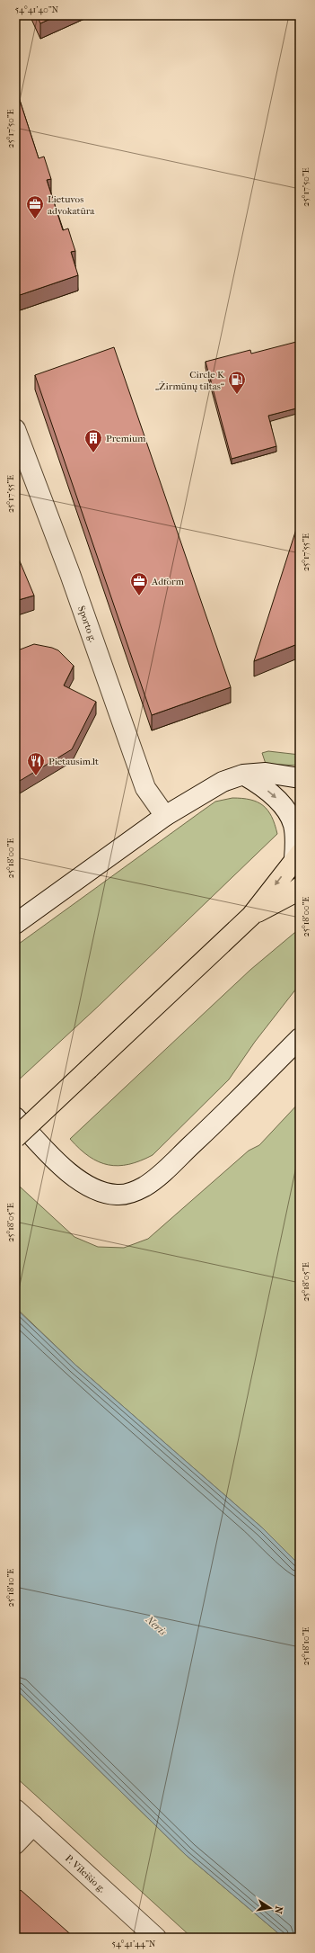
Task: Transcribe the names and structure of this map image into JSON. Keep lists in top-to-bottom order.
{
  "streets": {
    "street": ["Sporto g.", "P. Vileišio g."]
  },
  "water": ["Neris"],
  "places": {
    "office": ["Lietuvos advokatūra", "Adform"],
    "fuel station": ["Circle K „Žirmūnų tiltas“"],
    "building": ["Premium"],
    "restaurant": ["Pietausim.lt"]
  },
  "north": "right",
  "coordinates": [
    "54°41'40\"N",
    "25°17'50\"E",
    "25°17'55\"E",
    "25°18'00\"E",
    "25°18'05\"E",
    "25°18'10\"E",
    "54°41'44\"N"
  ]
}
